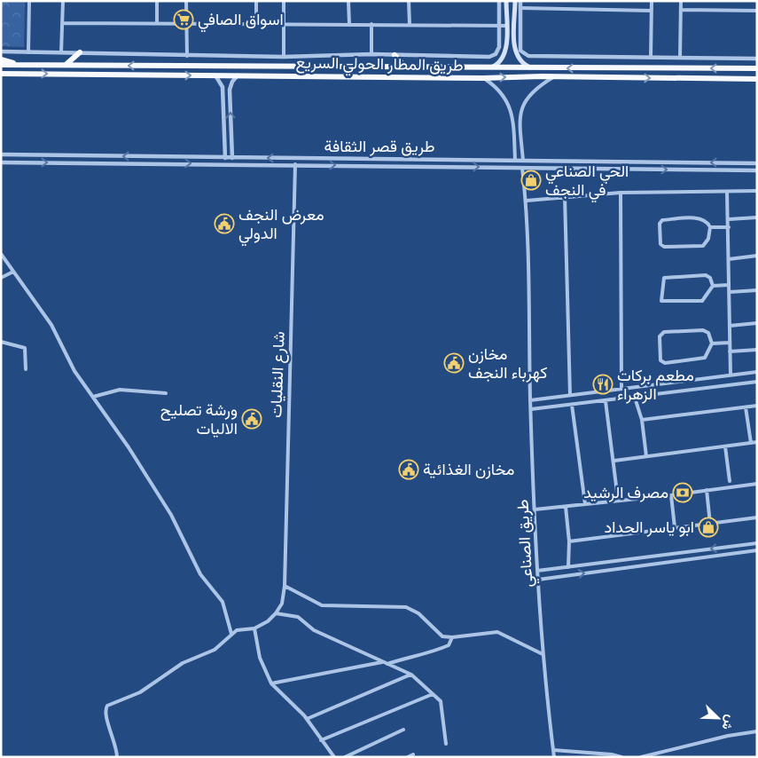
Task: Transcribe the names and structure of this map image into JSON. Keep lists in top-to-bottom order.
{
  "streets": {
    "highway": ["طريق المطار الحولي السريع"],
    "street": ["طريق قصر الثقافة", "شارع النقليات", "طريق الصناعي"]
  },
  "crossings": [
    ["طريق قصر الثقافة", "شارع النقليات"],
    ["طريق قصر الثقافة", "طريق الصناعي"]
  ],
  "places": {
    "supermarket": ["اسواق الصافي"],
    "shop": ["الحي الصناعي في النجف", "ابو ياسر الحداد"],
    "public building": [
      "معرض النجف الدولي",
      "مخازن كهرباء النجف",
      "ورشة تصليح الاليات",
      "مخازن الغذائية"
    ],
    "restaurant": ["مطعم بركات الزهراء"],
    "bank": ["مصرف الرشيد"]
  },
  "north": "bottom right"
}
